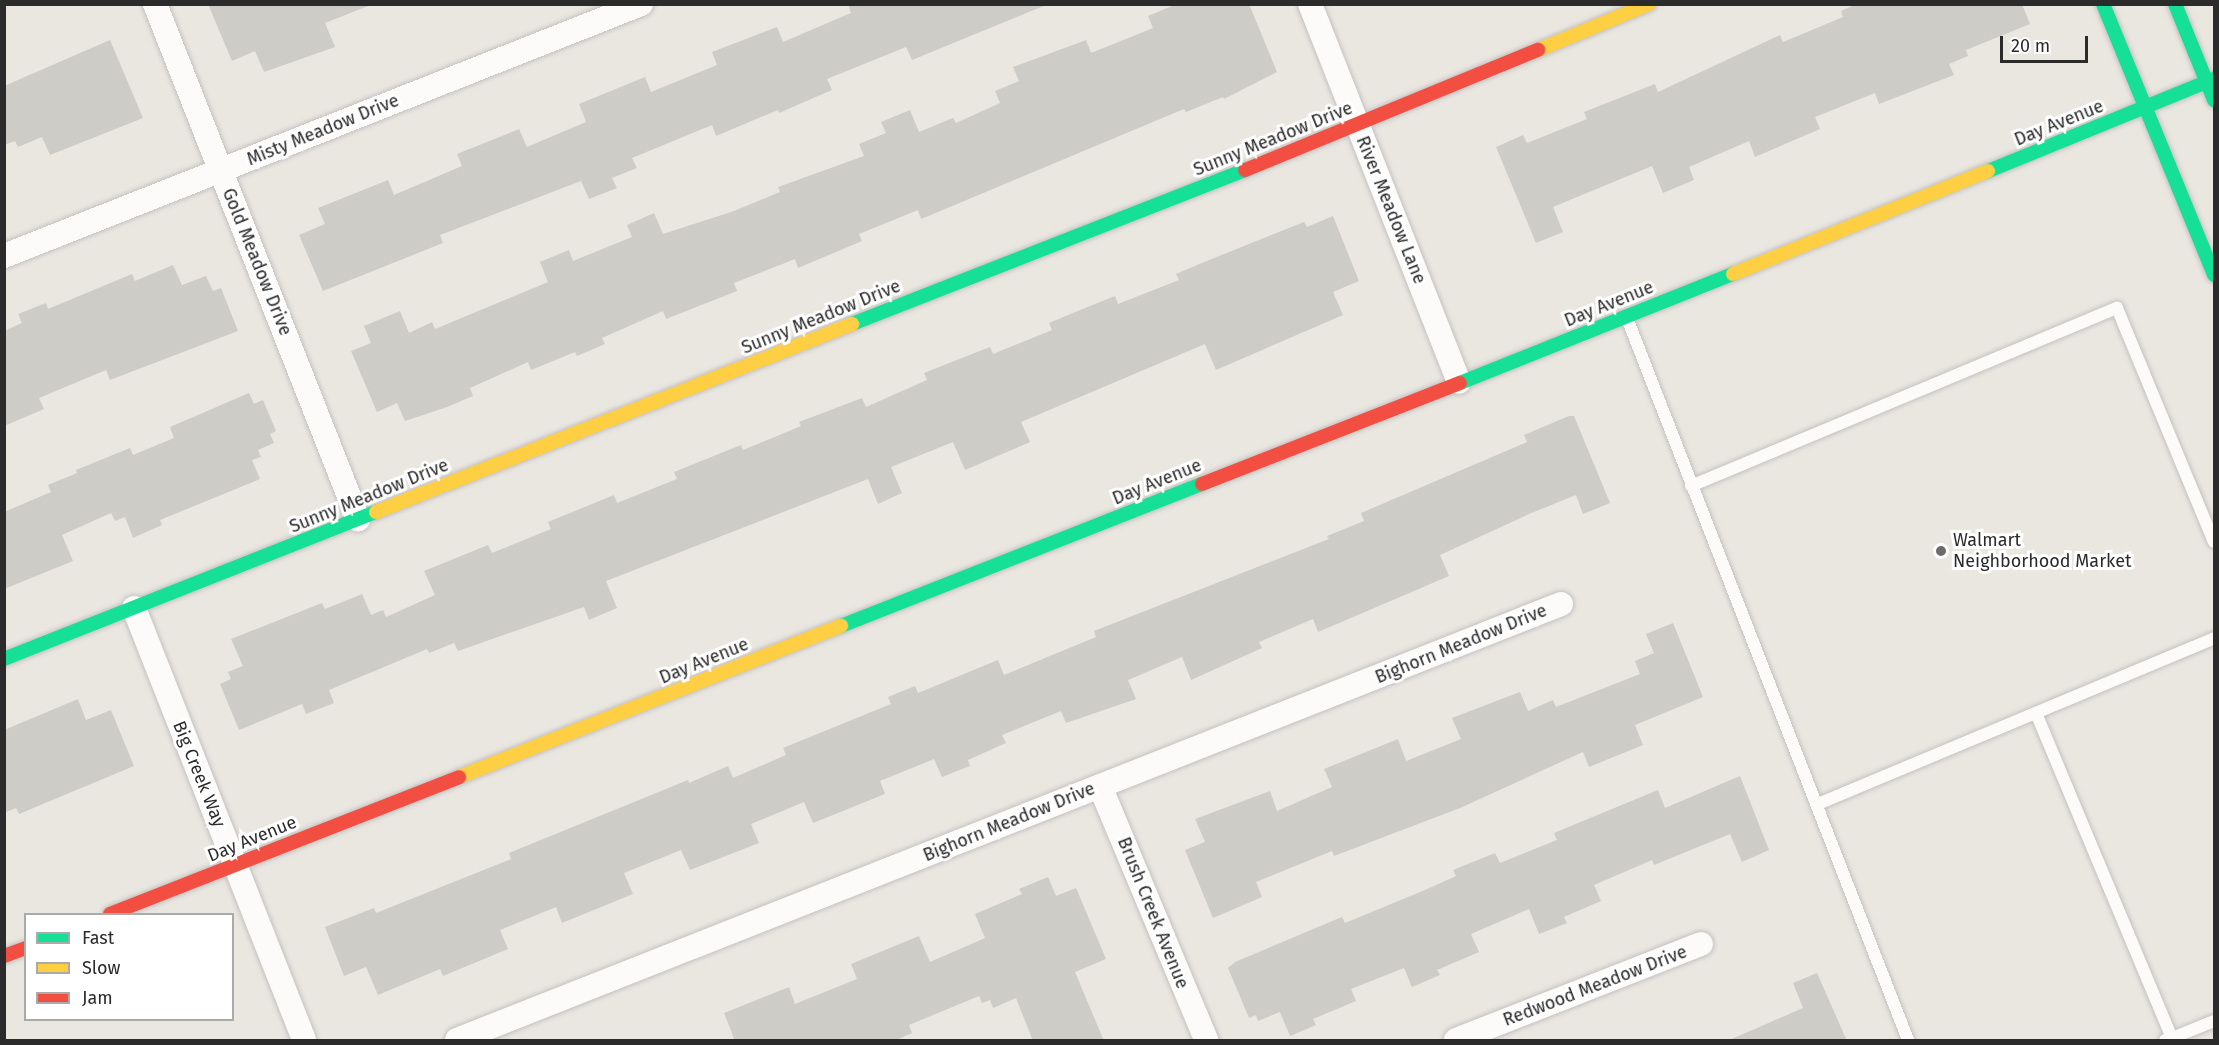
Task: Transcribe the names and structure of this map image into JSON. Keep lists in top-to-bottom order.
{
  "streets": {
    "street": [
      "Day Avenue",
      "Misty Meadow Drive",
      "Sunny Meadow Drive",
      "River Meadow Lane",
      "Gold Meadow Drive",
      "Bighorn Meadow Drive",
      "Big Creek Way",
      "Brush Creek Avenue",
      "Redwood Meadow Drive"
    ]
  },
  "crossings": [
    ["Day Avenue", "River Meadow Lane"],
    ["Day Avenue", "Big Creek Way"],
    ["Misty Meadow Drive", "Gold Meadow Drive"],
    ["Sunny Meadow Drive", "River Meadow Lane"],
    ["Sunny Meadow Drive", "Gold Meadow Drive"],
    ["Sunny Meadow Drive", "Big Creek Way"],
    ["Bighorn Meadow Drive", "Brush Creek Avenue"]
  ],
  "places": ["Walmart Neighborhood Market"],
  "legend": ["Fast", "Slow", "Jam"],
  "scale_bar": "20 m"
}
